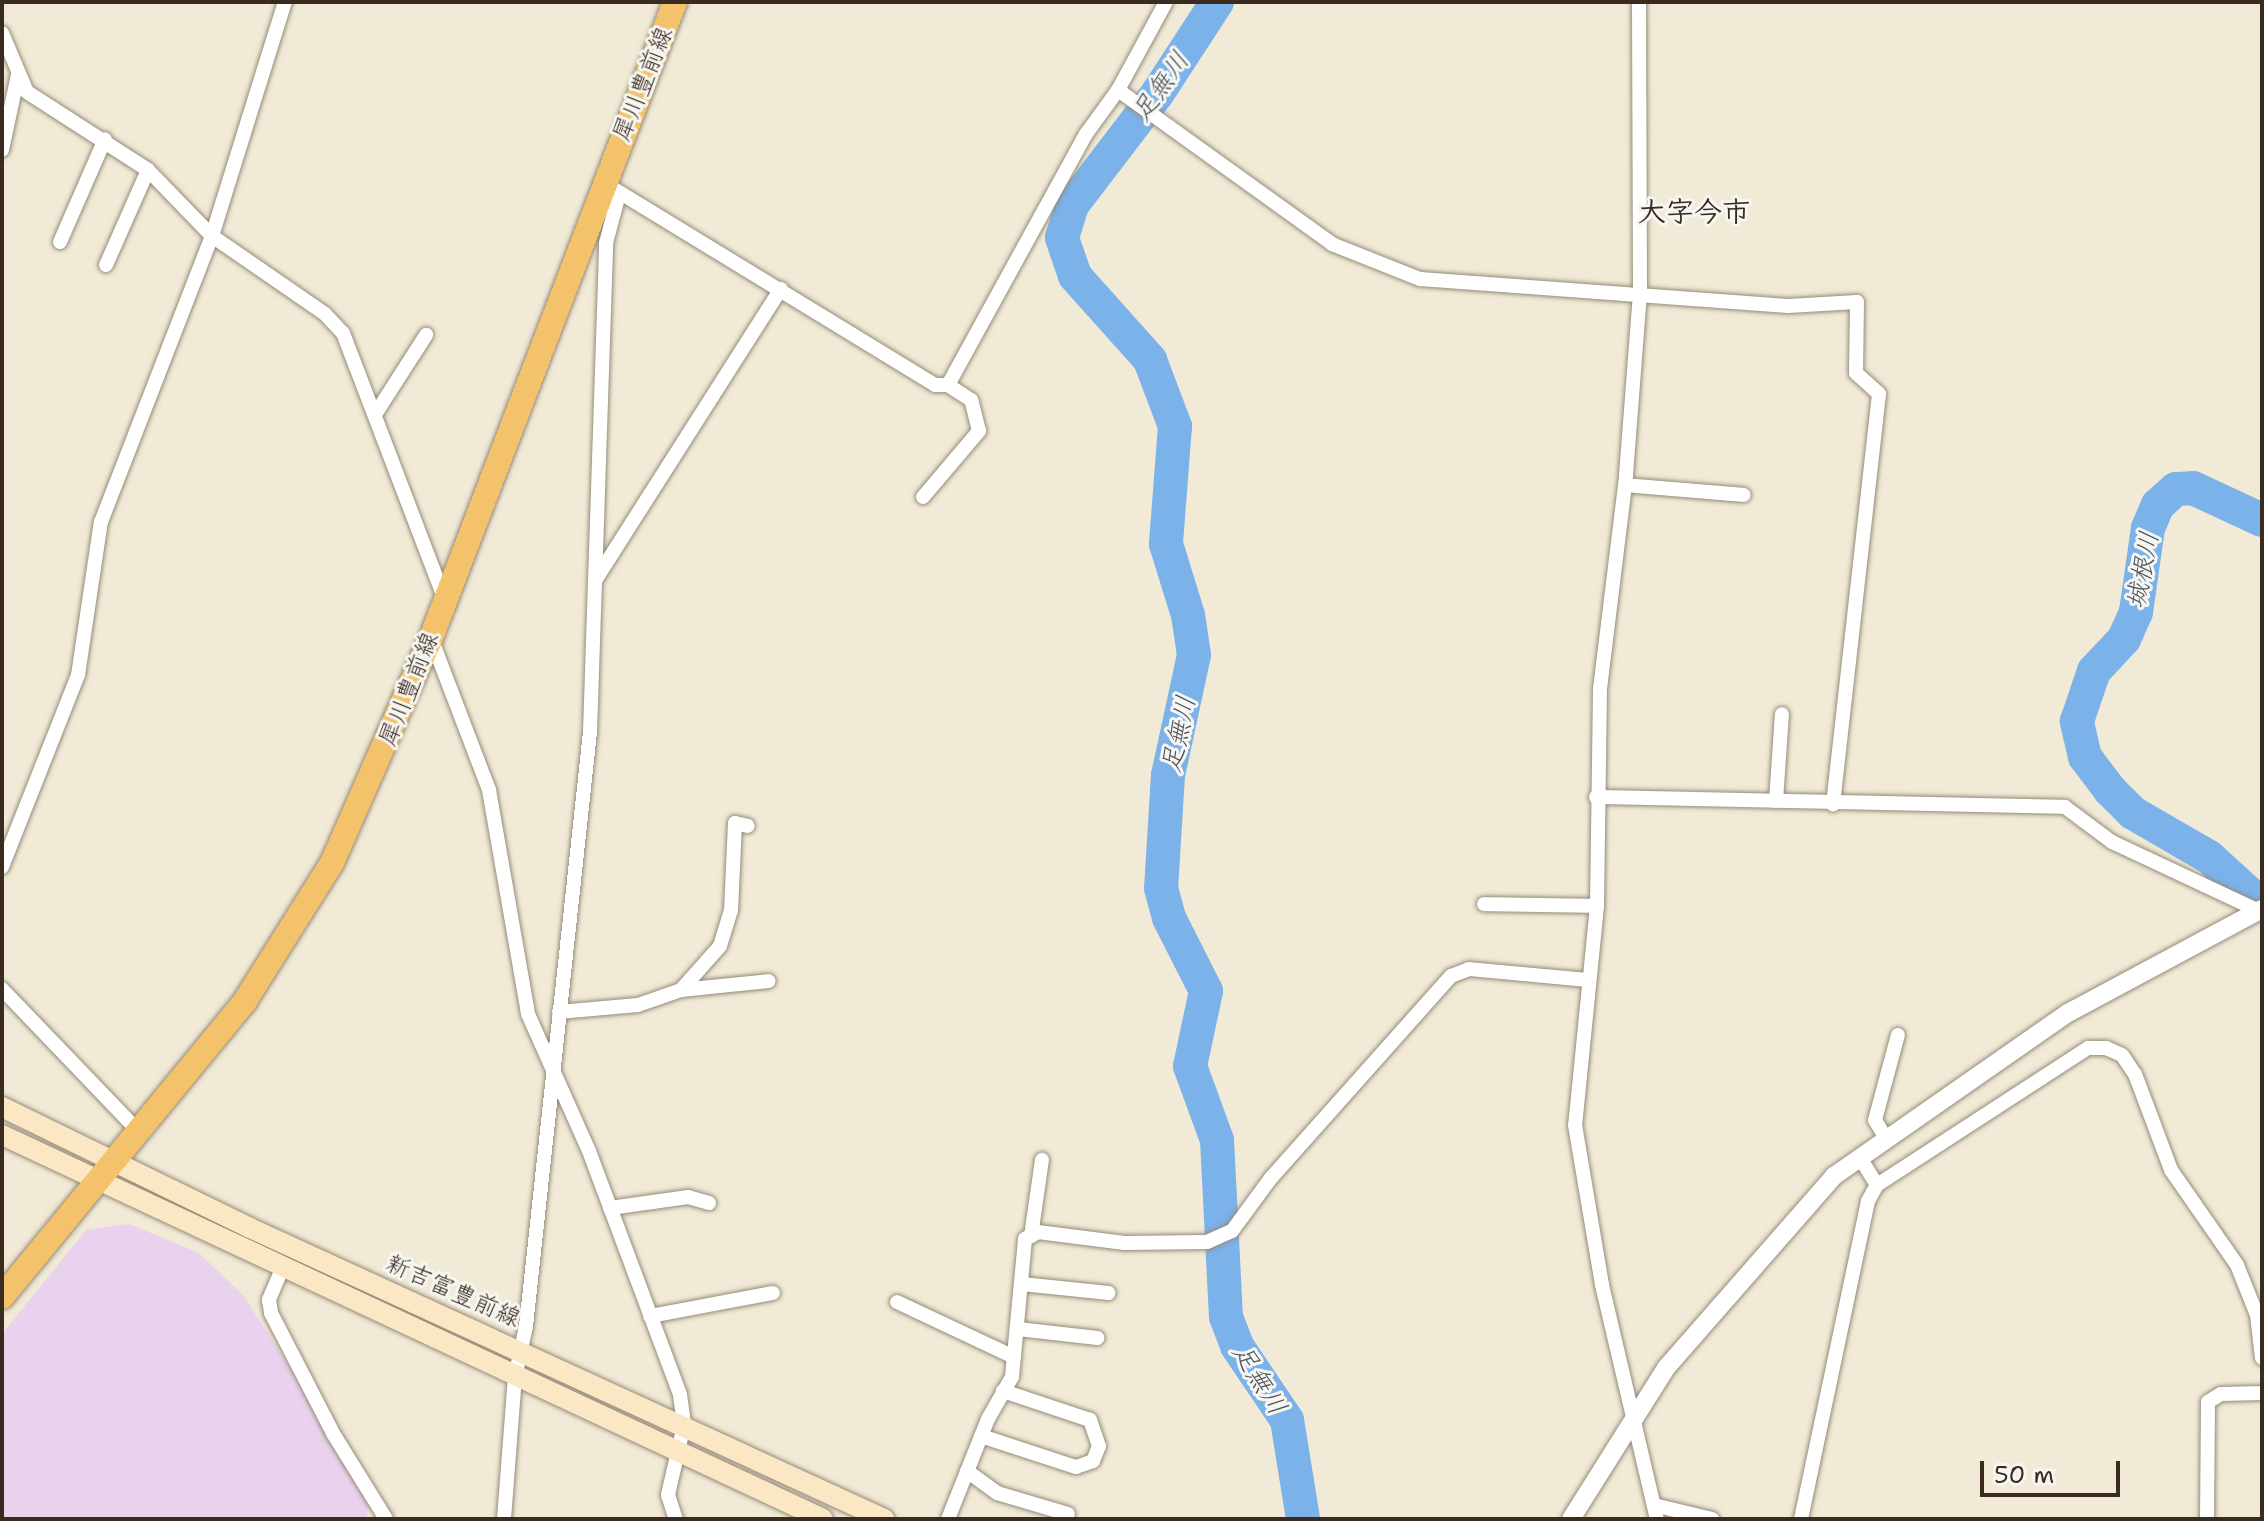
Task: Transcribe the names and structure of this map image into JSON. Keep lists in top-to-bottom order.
{
  "streets": {
    "main road": ["犀川豊前線", "新吉富豊前線"]
  },
  "crossings": [
    ["犀川豊前線", "新吉富豊前線"]
  ],
  "districts": ["大字今市"],
  "water": ["足無川", "城根川"],
  "scale_bar": "50 m"
}
